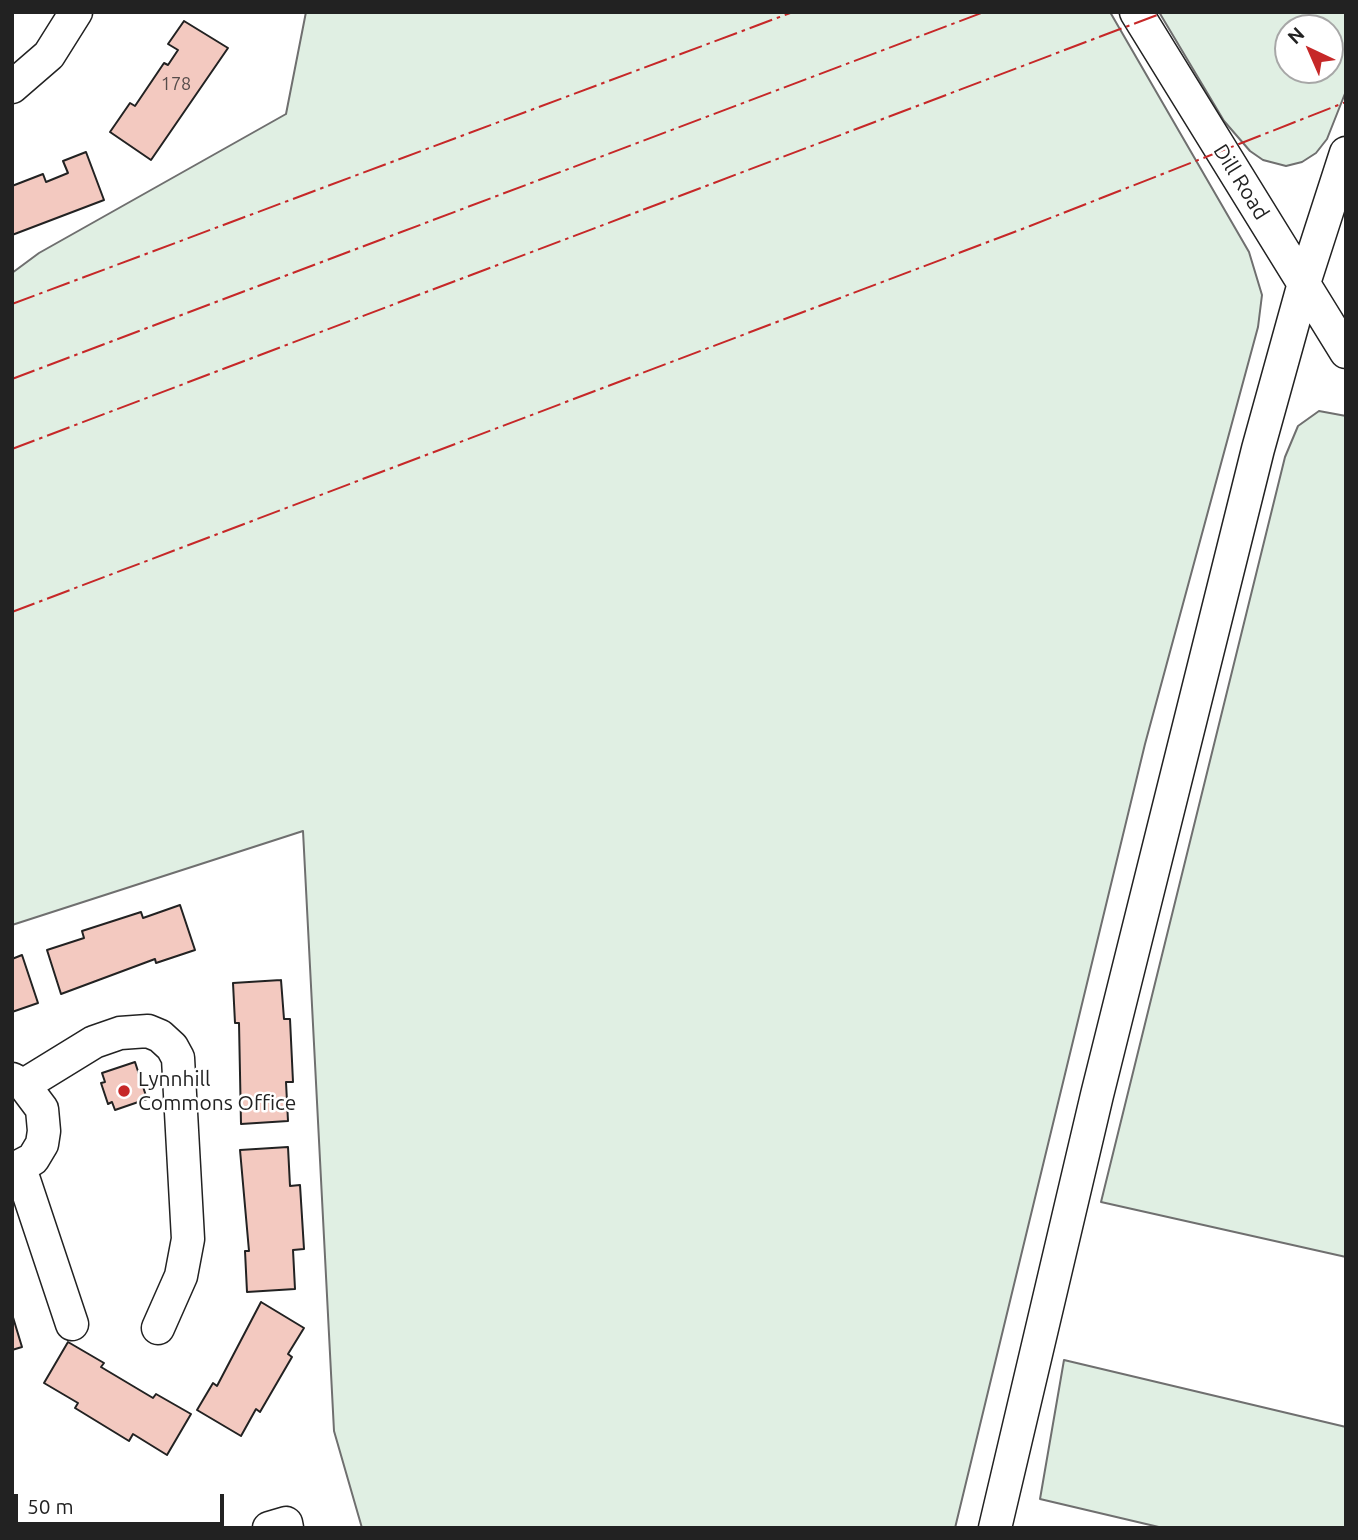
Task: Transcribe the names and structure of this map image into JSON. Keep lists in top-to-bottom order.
{
  "streets": {
    "street": ["Dill Road"]
  },
  "places": ["Lynnhill Commons Office"],
  "house_numbers": ["178"],
  "scale_bar": "50 m",
  "north": "top left"
}
